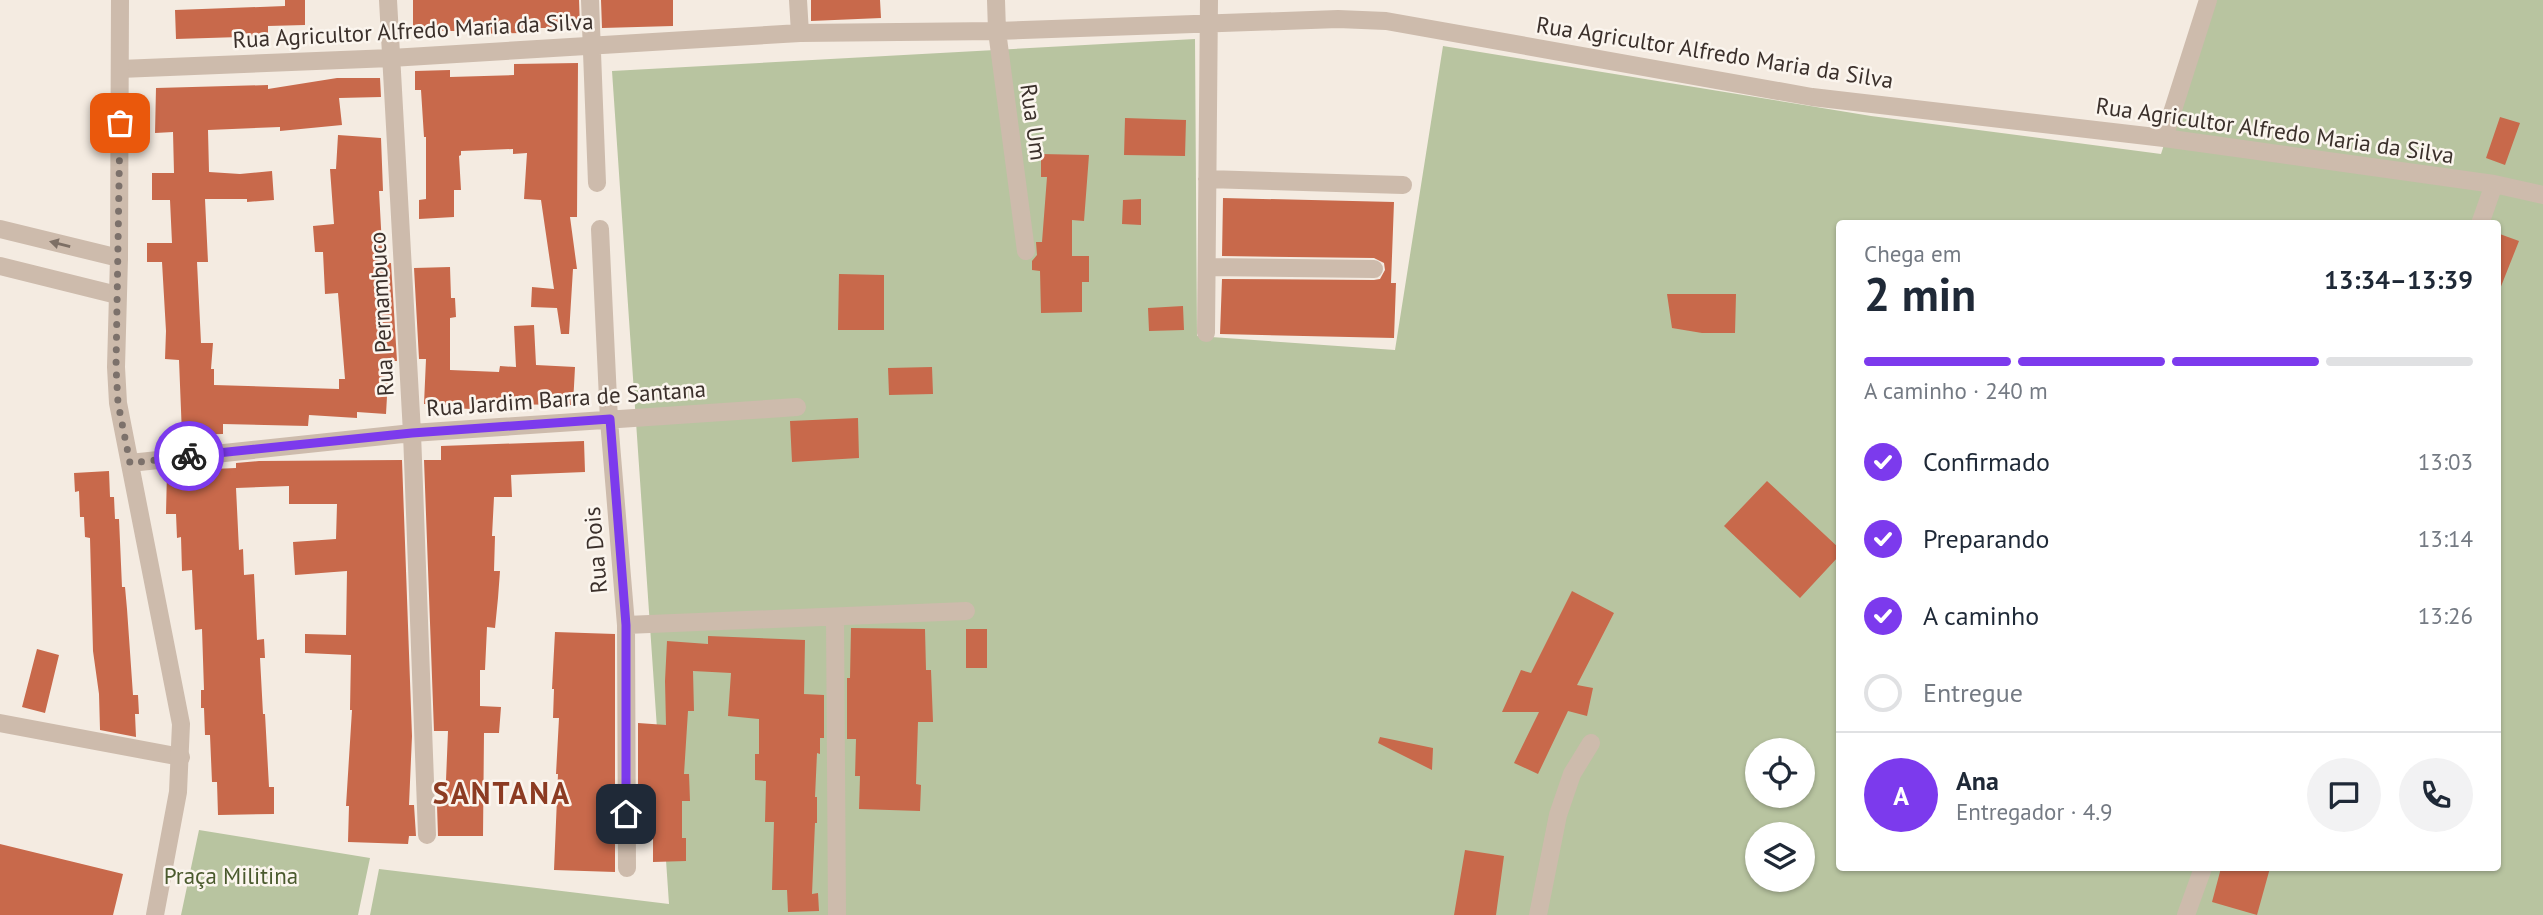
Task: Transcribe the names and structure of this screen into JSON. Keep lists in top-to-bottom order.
{
  "streets": {
    "street": [
      "Rua Agricultor Alfredo Maria da Silva",
      "Rua Um",
      "Rua Pernambuco",
      "Rua Jardim Barra de Santana",
      "Rua Dois"
    ]
  },
  "crossings": [
    ["Rua Agricultor Alfredo Maria da Silva", "Rua Um"],
    ["Rua Agricultor Alfredo Maria da Silva", "Rua Pernambuco"],
    ["Rua Pernambuco", "Rua Jardim Barra de Santana"],
    ["Rua Jardim Barra de Santana", "Rua Dois"]
  ],
  "districts": ["SANTANA"],
  "parks": ["Praça Militina"],
  "page": {
    "heading": ["2 min", "Chega em", "13:34–13:39"],
    "panel": ["Ana", "Entregador · 4.9"],
    "bar": "A caminho · 240 m",
    "list": [
      ["Confirmado", "13:03"],
      ["Preparando", "13:14"],
      ["A caminho", "13:26"],
      "Entregue"
    ],
    "round": "A"
  }
}
